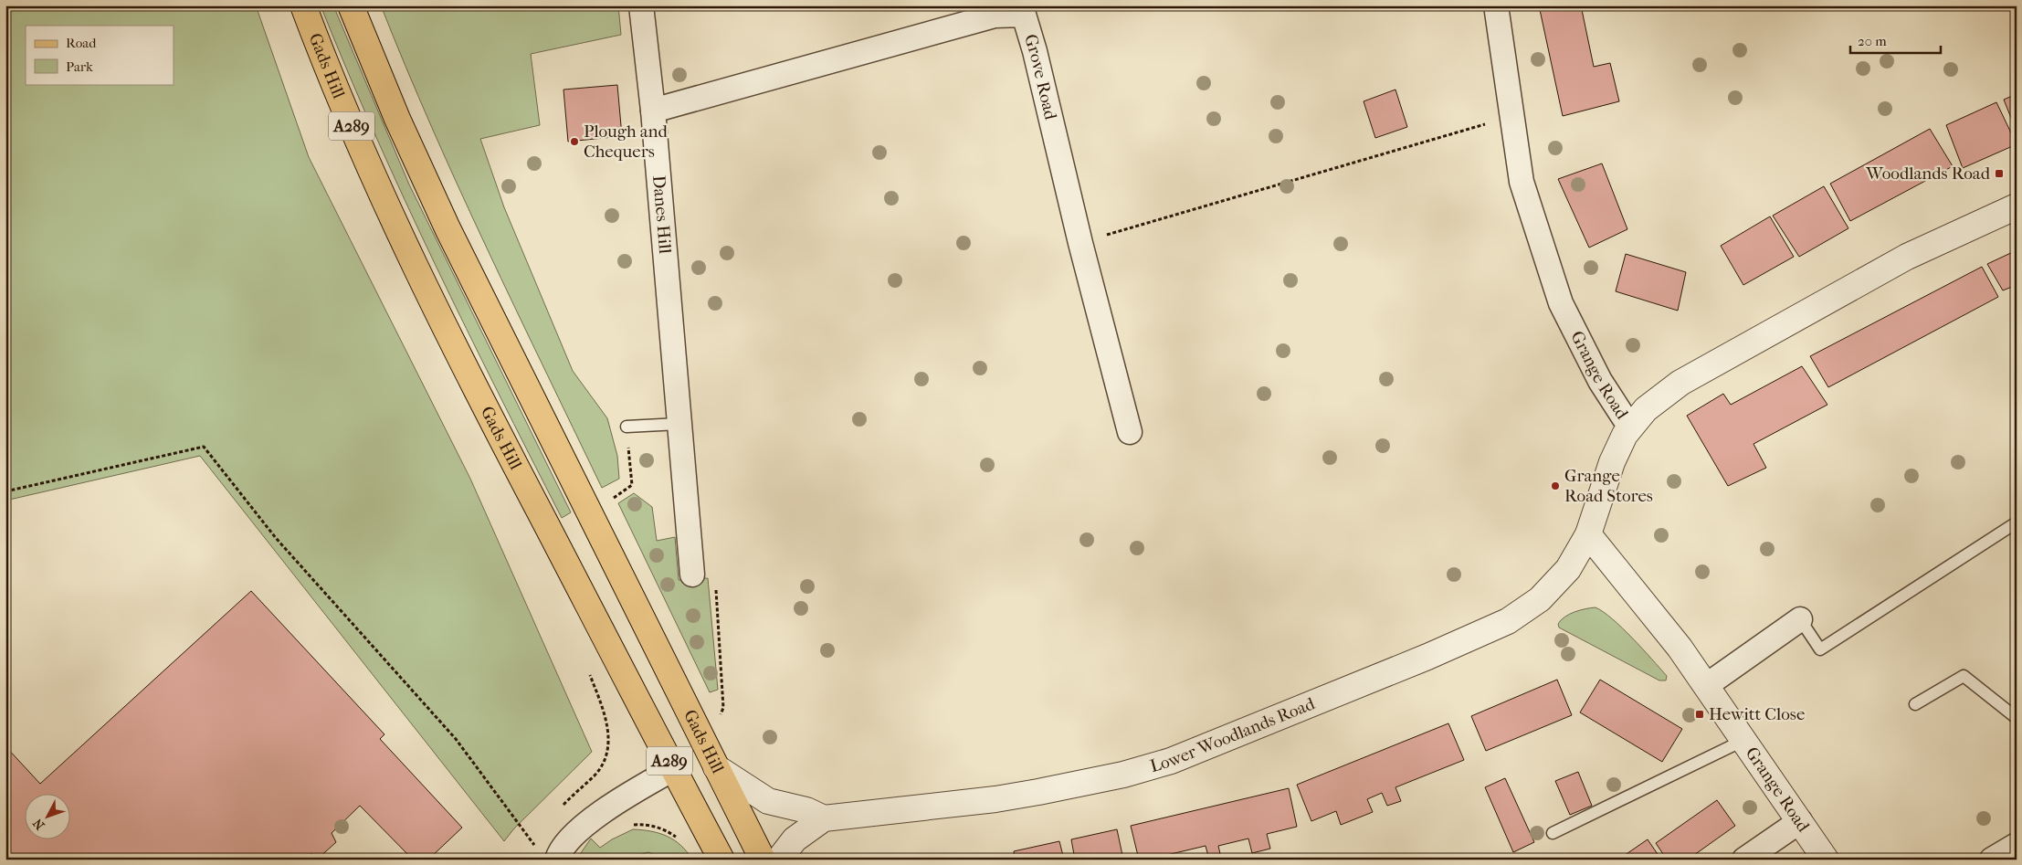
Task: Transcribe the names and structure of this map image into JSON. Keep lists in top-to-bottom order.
{
  "streets": {
    "main road": ["Gads Hill", "A289"],
    "street": [
      "Grove Road",
      "Danes Hill",
      "Grange Road",
      "Lower Woodlands Road"
    ]
  },
  "crossings": [
    ["Gads Hill", "Lower Woodlands Road"],
    ["Grove Road", "Danes Hill"],
    ["Grange Road", "Lower Woodlands Road"]
  ],
  "places": {
    "other": ["Plough and Chequers", "Grange Road Stores"],
    "transit": ["Woodlands Road", "Hewitt Close"]
  },
  "legend": ["Road", "Park"],
  "scale_bar": "20 m",
  "north": "bottom left"
}
